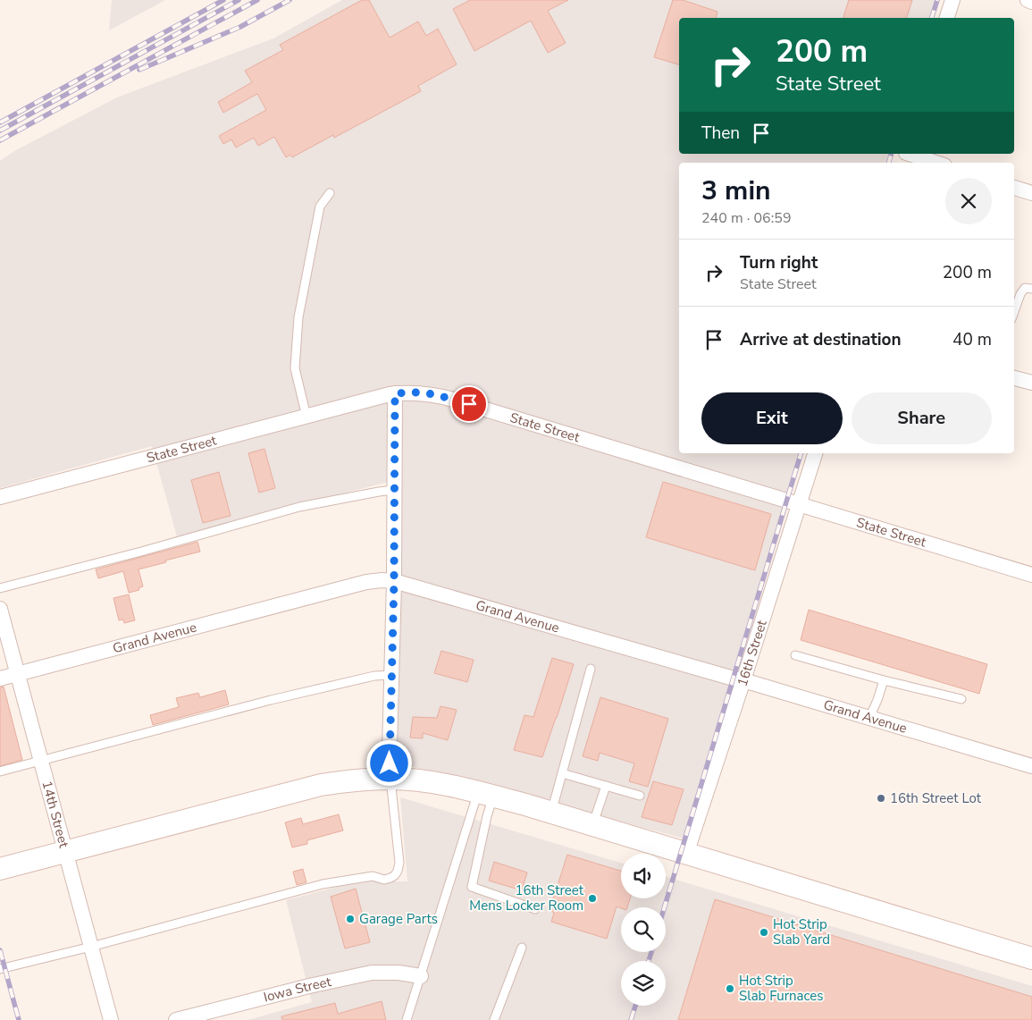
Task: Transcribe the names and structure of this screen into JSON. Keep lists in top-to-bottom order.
{
  "streets": {
    "street": [
      "State Street",
      "Grand Avenue",
      "16th Street",
      "14th Street",
      "Iowa Street"
    ]
  },
  "crossings": [
    ["State Street", "16th Street"],
    ["Grand Avenue", "16th Street"],
    ["Grand Avenue", "14th Street"]
  ],
  "places": [
    "16th Street Lot",
    "16th Street Mens Locker Room",
    "Garage Parts",
    "Hot Strip Slab Yard",
    "Hot Strip Slab Furnaces"
  ],
  "page": {
    "turn": ["200 m", "State Street"],
    "then": "Then",
    "heading": ["3 min", "240 m · 06:59"],
    "list": [
      {
        "name": "Turn right",
        "note": "State Street",
        "value": "200 m"
      },
      {
        "name": "Arrive at destination",
        "value": "40 m"
      }
    ],
    "buttons": ["Exit", "Share"]
  }
}
